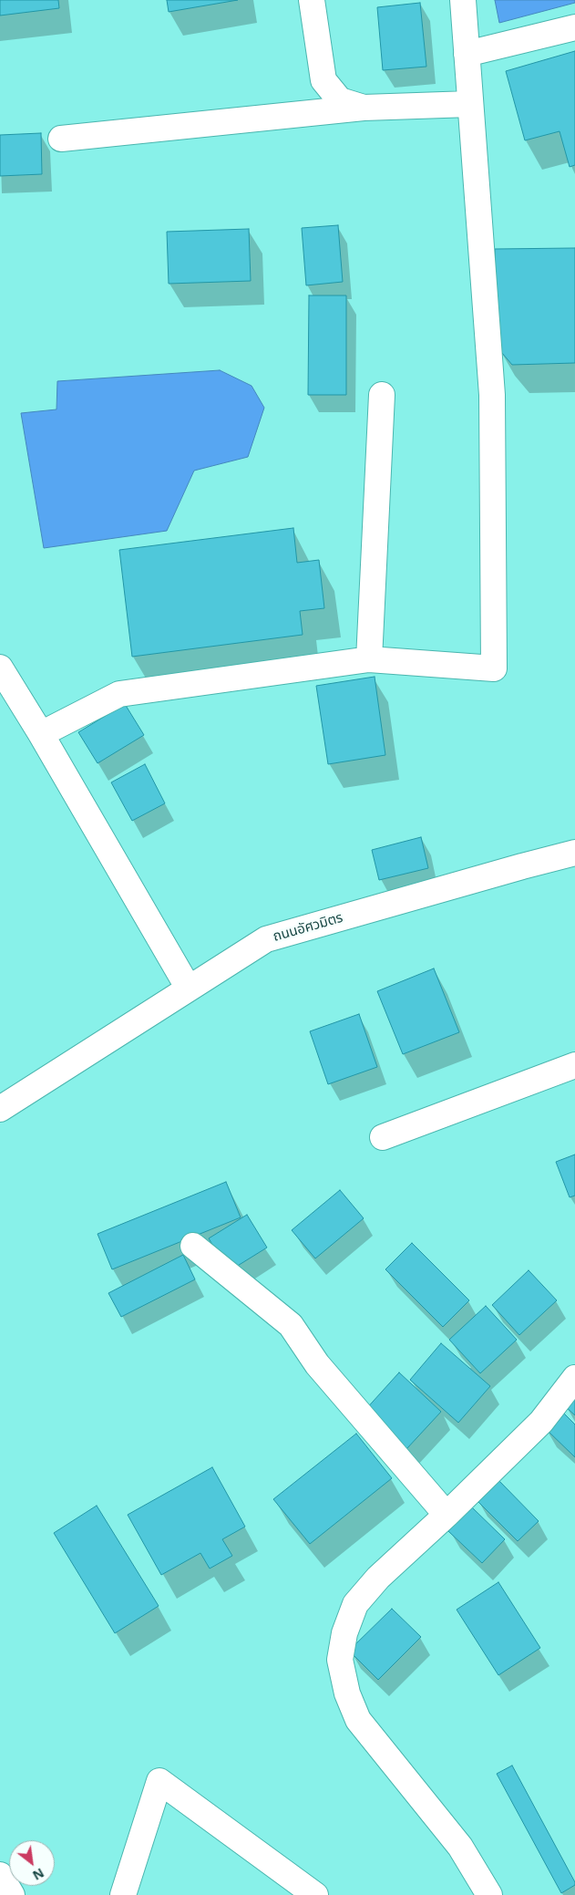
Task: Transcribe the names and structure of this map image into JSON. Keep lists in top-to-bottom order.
{
  "streets": {
    "street": ["ถนนอัศวมิตร"]
  },
  "north": "bottom right"
}
